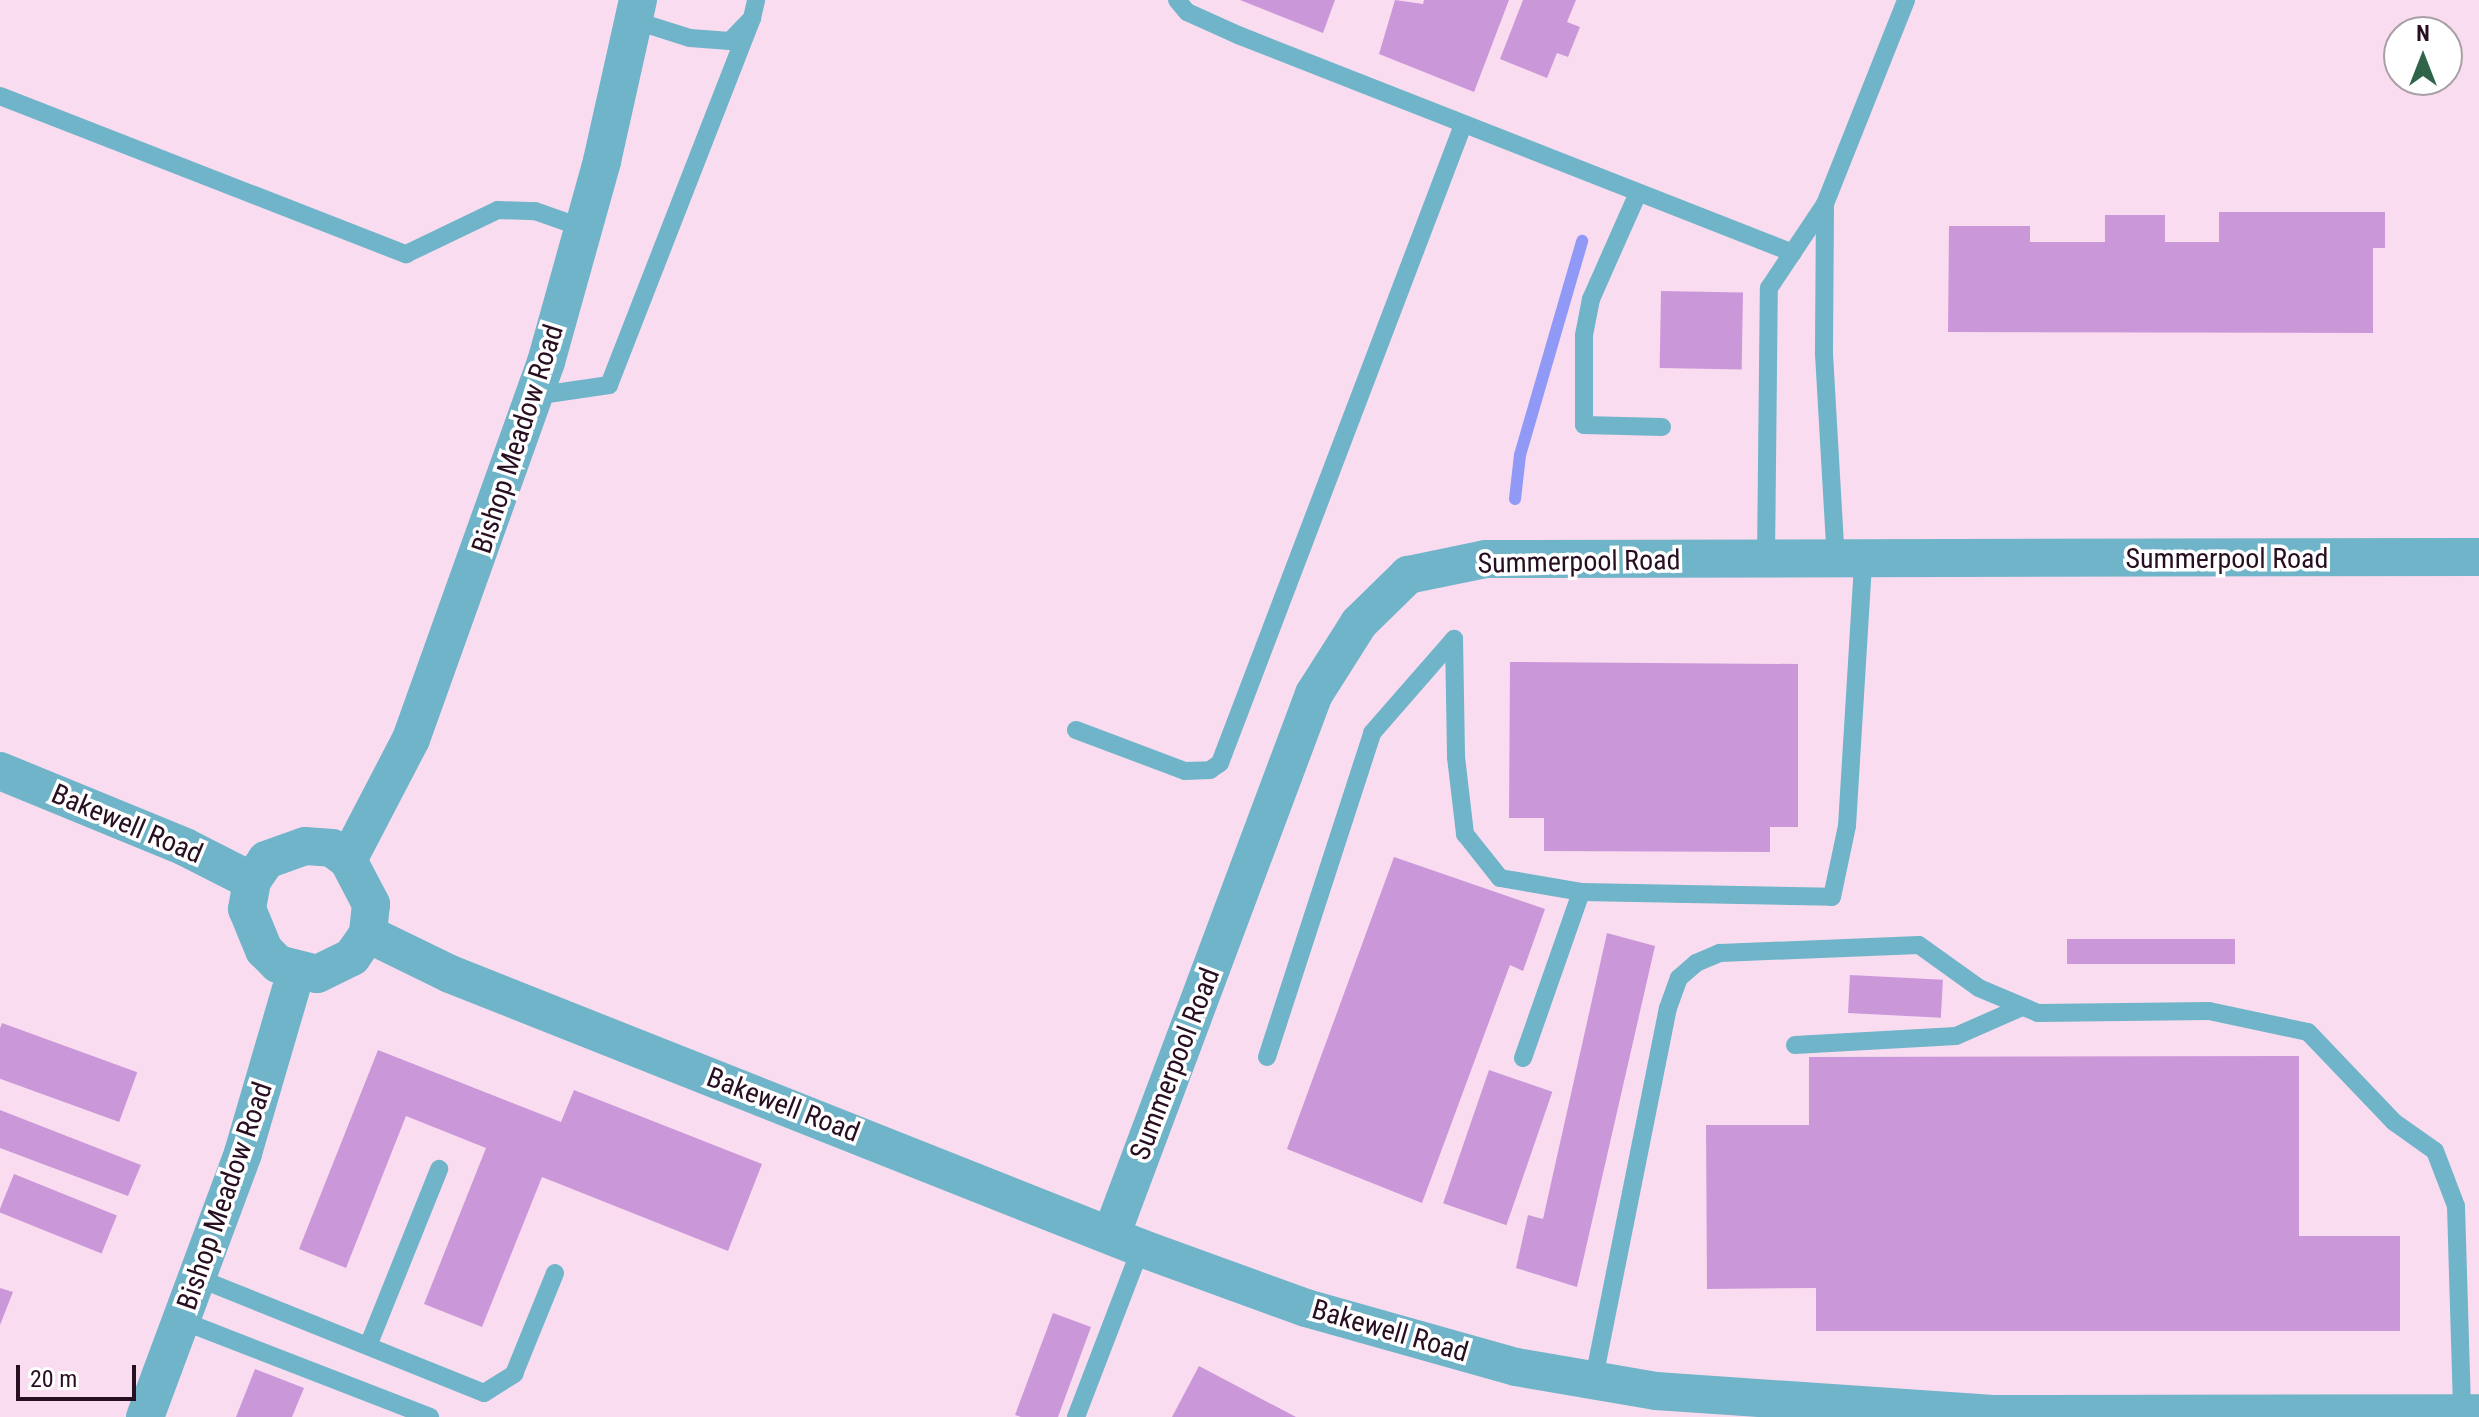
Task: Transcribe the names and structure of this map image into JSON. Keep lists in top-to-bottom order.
{
  "streets": {
    "street": ["Bishop Meadow Road", "Summerpool Road", "Bakewell Road"]
  },
  "crossings": [
    ["Bishop Meadow Road", "Bakewell Road"],
    ["Summerpool Road", "Bakewell Road"]
  ],
  "scale_bar": "20 m",
  "north": "top"
}
